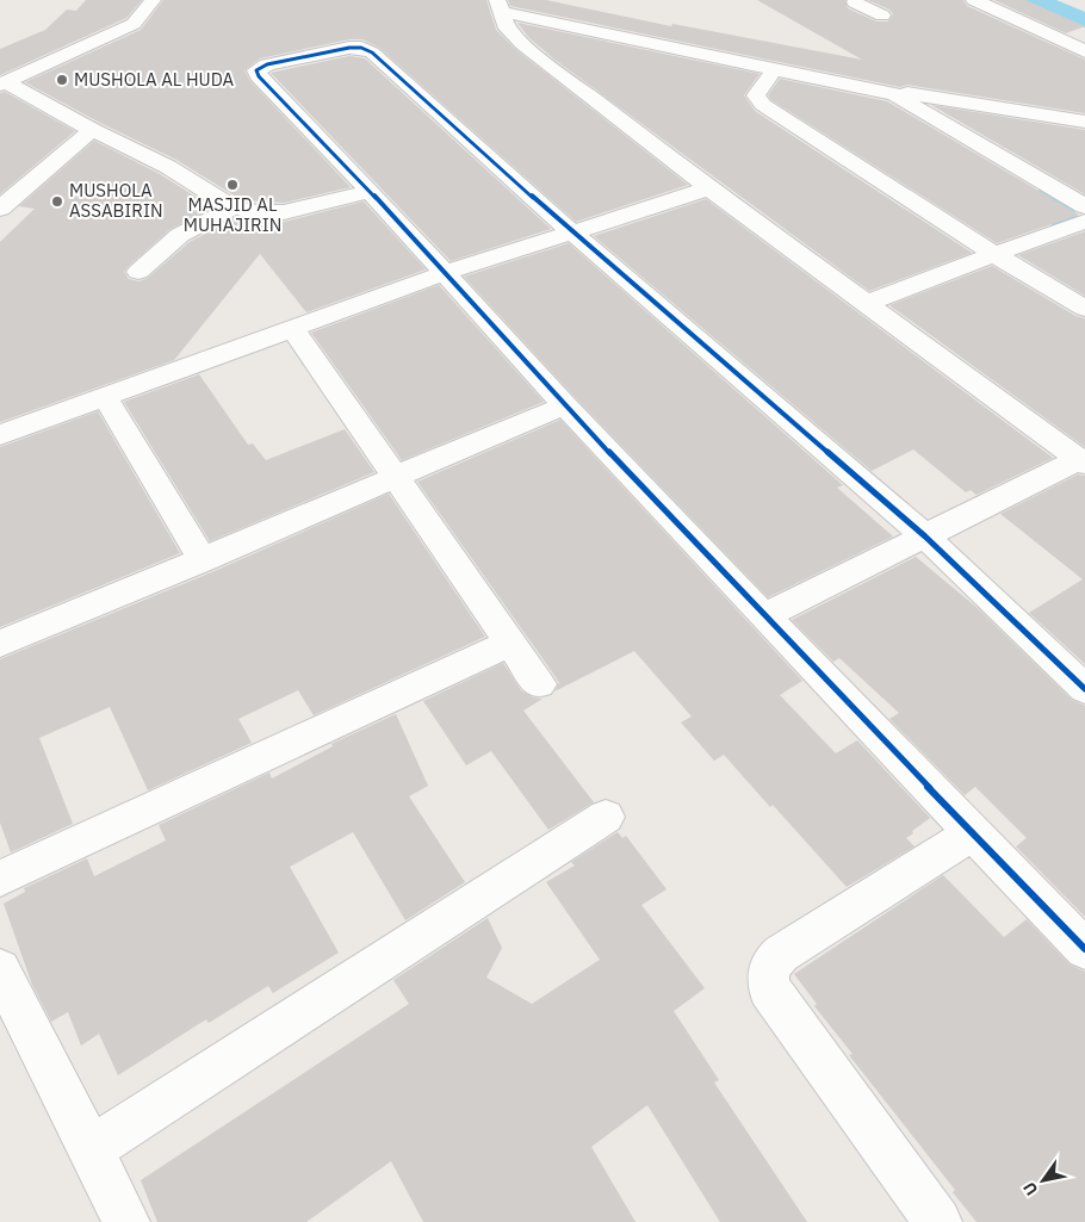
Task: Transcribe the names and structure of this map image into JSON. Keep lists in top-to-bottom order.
{
  "places": ["MUSHOLA AL HUDA", "MASJID AL MUHAJIRIN", "MUSHOLA ASSABIRIN"],
  "north": "bottom left"
}
